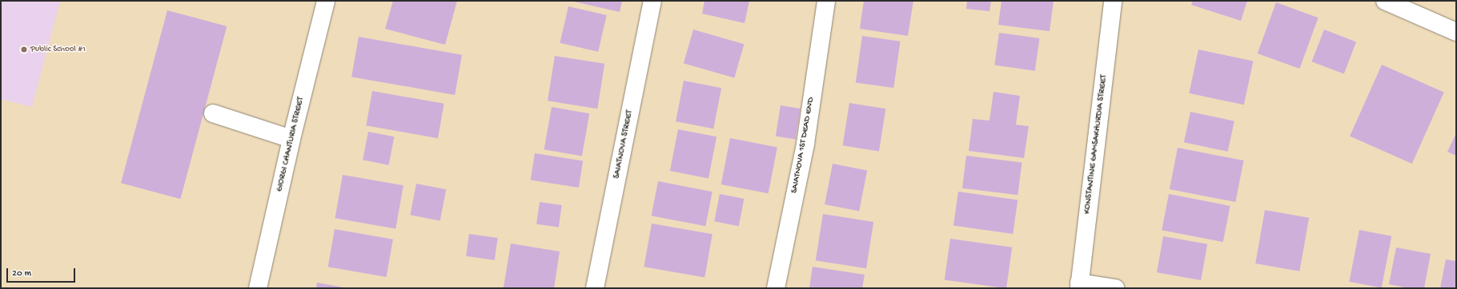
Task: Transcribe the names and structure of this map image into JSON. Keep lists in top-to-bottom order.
{
  "streets": {
    "street": [
      "GIORGI CHANTURIA STREET",
      "SAIATNOVA STREET",
      "KONSTANTINE GAMSAKHURDIA STREET",
      "SAIATNOVA 1ST DEAD END"
    ]
  },
  "places": ["Public School #1"],
  "scale_bar": "20 m"
}
